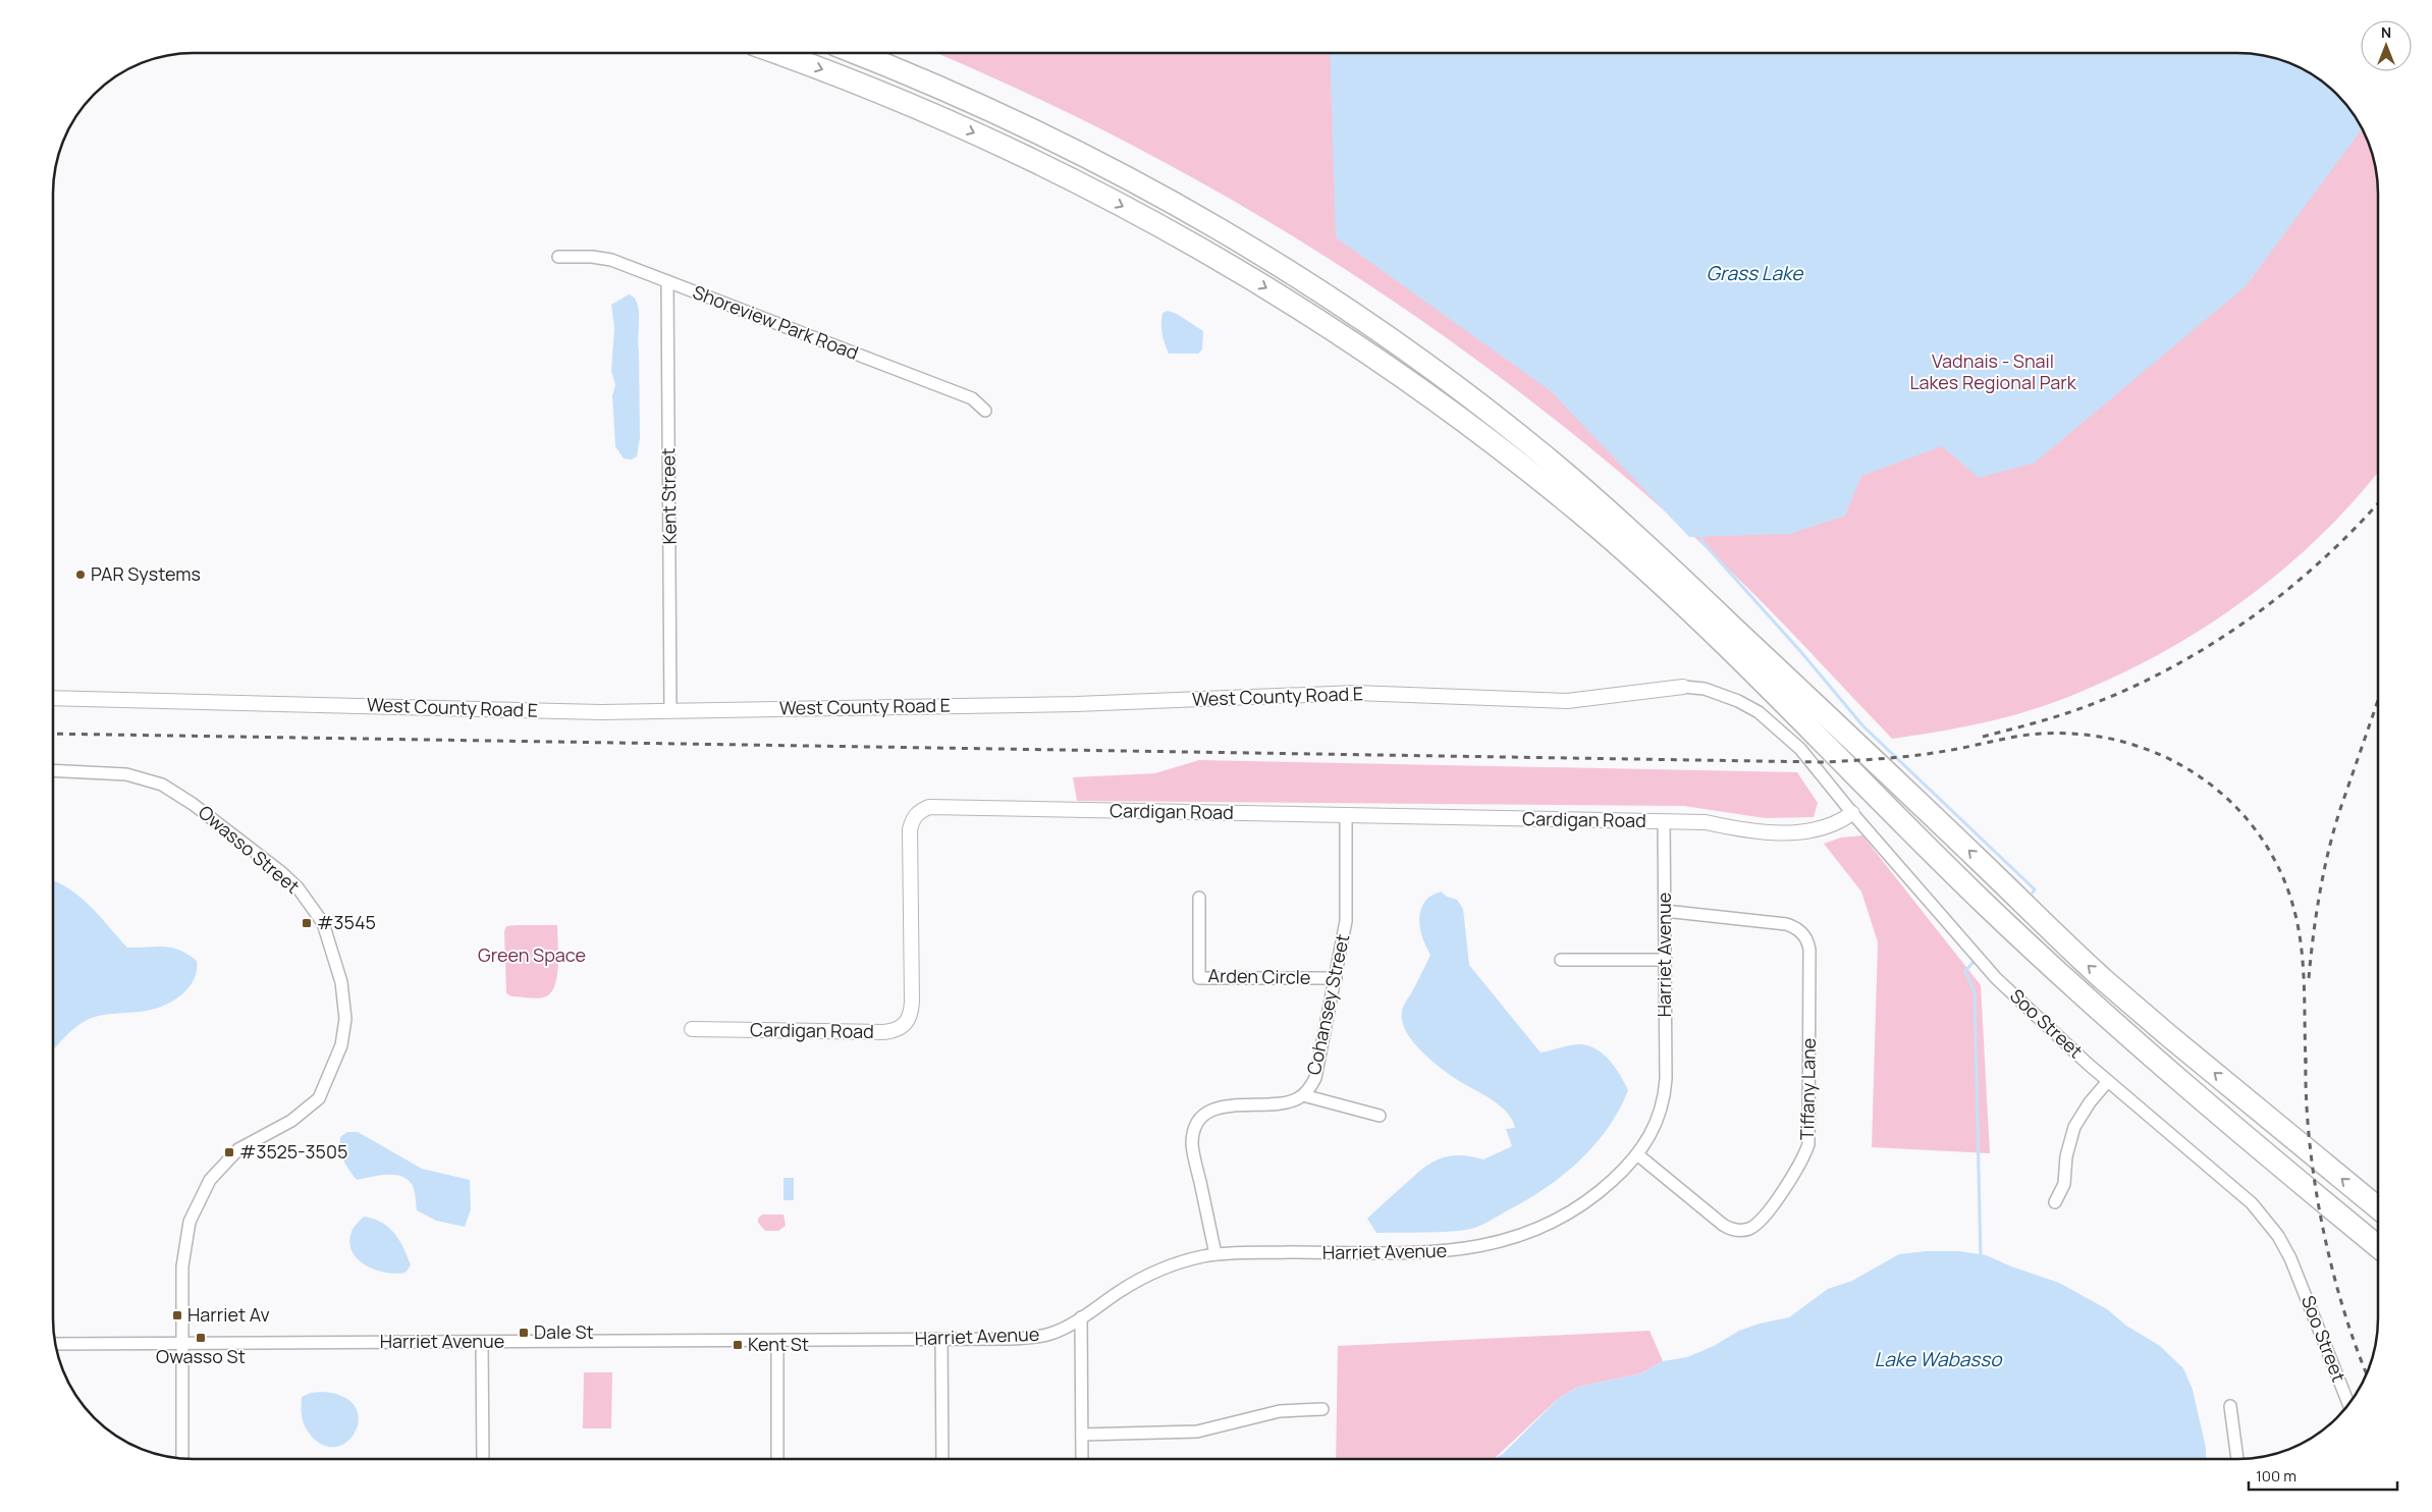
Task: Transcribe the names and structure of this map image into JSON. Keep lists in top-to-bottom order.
{
  "streets": {
    "street": [
      "Shoreview Park Road",
      "Kent Street",
      "West County Road E",
      "Cardigan Road",
      "Owasso Street",
      "Harriet Avenue",
      "Arden Circle",
      "Cohansey Street",
      "Soo Street",
      "Tiffany Lane"
    ]
  },
  "crossings": [
    ["Shoreview Park Road", "Kent Street"],
    ["Kent Street", "West County Road E"],
    ["West County Road E", "Soo Street"],
    ["Cardigan Road", "Harriet Avenue"],
    ["Cardigan Road", "Cohansey Street"],
    ["Cardigan Road", "Soo Street"],
    ["Owasso Street", "Harriet Avenue"],
    ["Harriet Avenue", "Cohansey Street"],
    ["Harriet Avenue", "Tiffany Lane"],
    ["Arden Circle", "Cohansey Street"]
  ],
  "water": ["Grass Lake", "Lake Wabasso"],
  "parks": ["Vadnais - Snail Lakes Regional Park", "Green Space"],
  "places": {
    "other": ["PAR Systems"],
    "transit": [
      "#3545",
      "#3525-3505",
      "Harriet Av",
      "Dale St",
      "Owasso St",
      "Kent St"
    ]
  },
  "scale_bar": "100 m",
  "north": "top"
}
